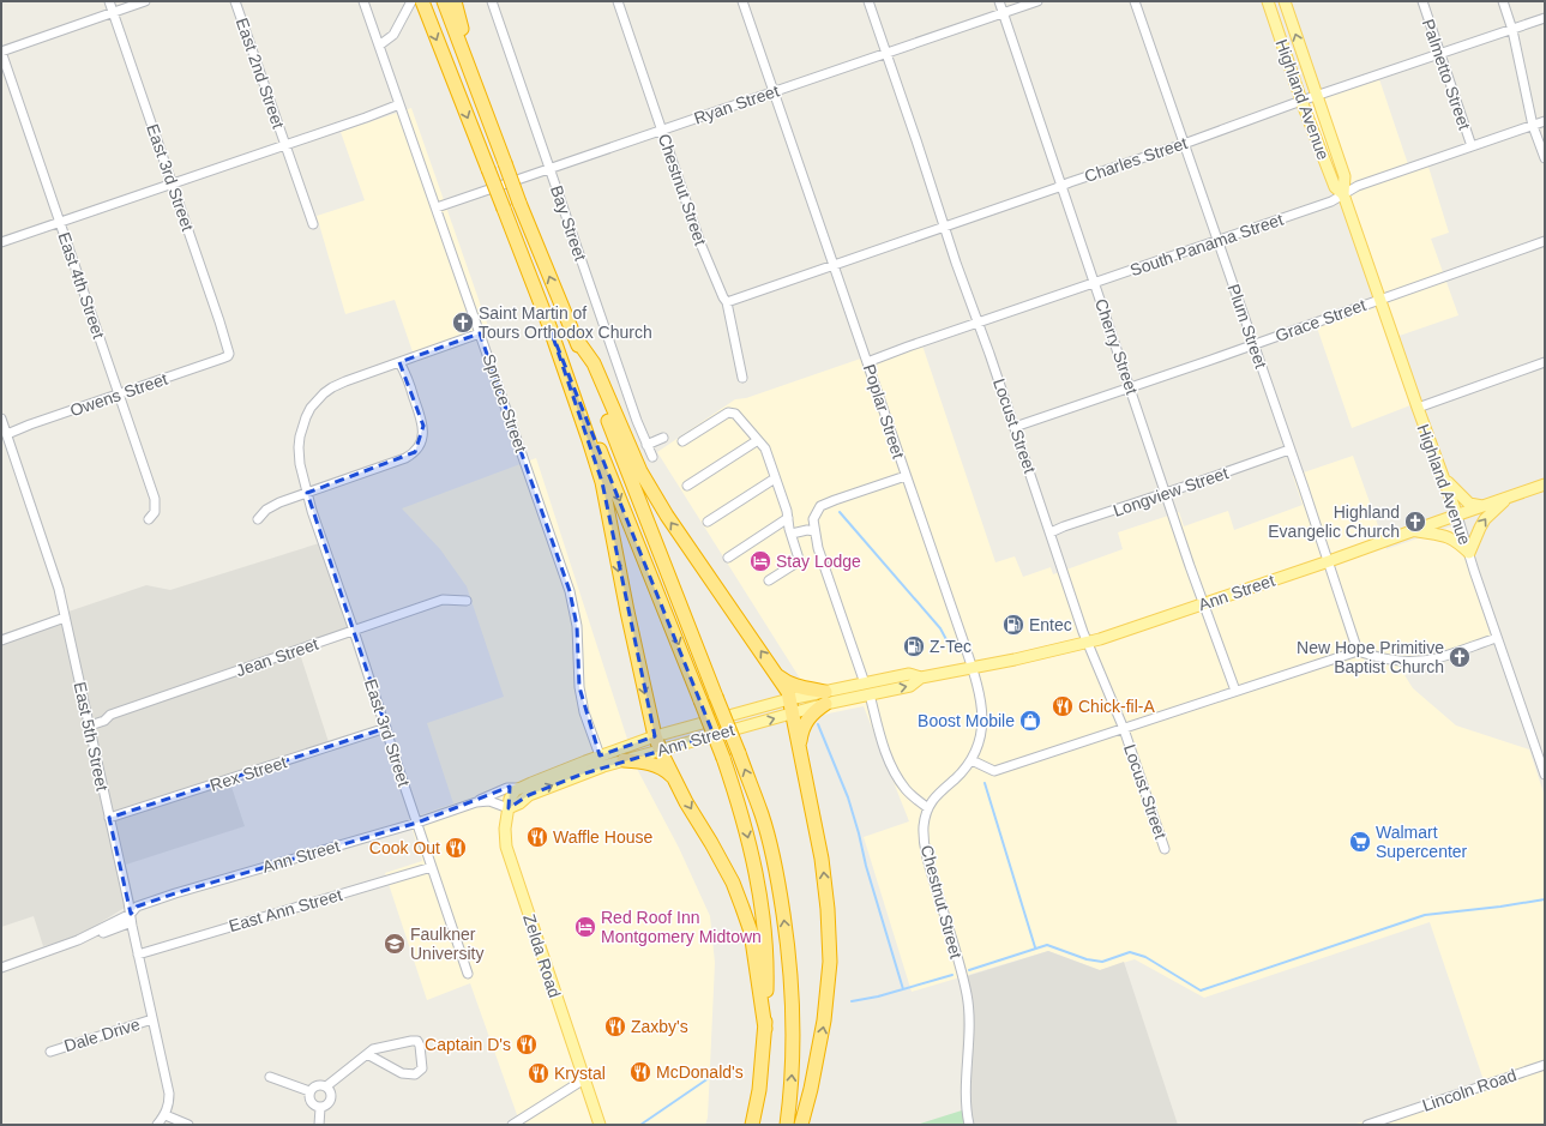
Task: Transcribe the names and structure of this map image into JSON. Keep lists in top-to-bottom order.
{
  "streets": {
    "main road": ["Highland Avenue", "Ann Street", "Zelda Road"],
    "street": [
      "East 2nd Street",
      "Palmetto Street",
      "Ryan Street",
      "Charles Street",
      "East 3rd Street",
      "Chestnut Street",
      "Bay Street",
      "South Panama Street",
      "East 4th Street",
      "Grace Street",
      "Plum Street",
      "Cherry Street",
      "Owens Street",
      "Spruce Street",
      "Poplar Street",
      "Locust Street",
      "Longview Street",
      "Jean Street",
      "East 5th Street",
      "Rex Street",
      "East Ann Street",
      "Dale Drive",
      "Lincoln Road"
    ]
  },
  "crossings": [
    ["Palmetto Street", "Charles Street"],
    ["Palmetto Street", "South Panama Street"],
    ["Highland Avenue", "Charles Street"],
    ["Highland Avenue", "South Panama Street"],
    ["Highland Avenue", "Grace Street"],
    ["Highland Avenue", "Plum Street"],
    ["Highland Avenue", "Ann Street"],
    ["Ryan Street", "Chestnut Street"],
    ["Ryan Street", "Bay Street"],
    ["Ryan Street", "Cherry Street"],
    ["Ryan Street", "Spruce Street"],
    ["Ryan Street", "Poplar Street"],
    ["Ryan Street", "Locust Street"],
    ["Charles Street", "Chestnut Street"],
    ["Charles Street", "Plum Street"],
    ["Charles Street", "Cherry Street"],
    ["Charles Street", "Poplar Street"],
    ["Charles Street", "Locust Street"],
    ["East 3rd Street", "Owens Street"],
    ["East 3rd Street", "Spruce Street"],
    ["East 3rd Street", "Ann Street"],
    ["East 3rd Street", "Jean Street"],
    ["East 3rd Street", "Rex Street"],
    ["East 3rd Street", "East Ann Street"],
    ["Chestnut Street", "Poplar Street"],
    ["South Panama Street", "Plum Street"],
    ["South Panama Street", "Cherry Street"],
    ["South Panama Street", "Poplar Street"],
    ["South Panama Street", "Locust Street"],
    ["East 4th Street", "Owens Street"],
    ["Grace Street", "Plum Street"],
    ["Grace Street", "Cherry Street"],
    ["Grace Street", "Locust Street"],
    ["Plum Street", "Longview Street"],
    ["Plum Street", "Ann Street"],
    ["Cherry Street", "Longview Street"],
    ["Cherry Street", "Ann Street"],
    ["Owens Street", "East 5th Street"],
    ["Spruce Street", "Ann Street"],
    ["Poplar Street", "Ann Street"],
    ["Locust Street", "Longview Street"],
    ["Locust Street", "Ann Street"],
    ["Ann Street", "East 5th Street"],
    ["Ann Street", "Zelda Road"],
    ["Jean Street", "East 5th Street"],
    ["East 5th Street", "Rex Street"],
    ["East 5th Street", "East Ann Street"],
    ["East 5th Street", "Dale Drive"]
  ],
  "places": {
    "church": ["Saint Martin of Tours Orthodox Church", "Highland Evangelic Church", "New Hope Primitive Baptist Church"],
    "hotel": ["Stay Lodge", "Red Roof Inn Montgomery Midtown"],
    "fuel station": ["Entec", "Z-Tec"],
    "restaurant": [
      "Chick-fil-A",
      "Waffle House",
      "Cook Out",
      "Zaxby's",
      "Captain D's",
      "McDonald's",
      "Krystal"
    ],
    "shop": ["Boost Mobile"],
    "supermarket": ["Walmart Supercenter"],
    "school or university": ["Faulkner University"]
  }
}
